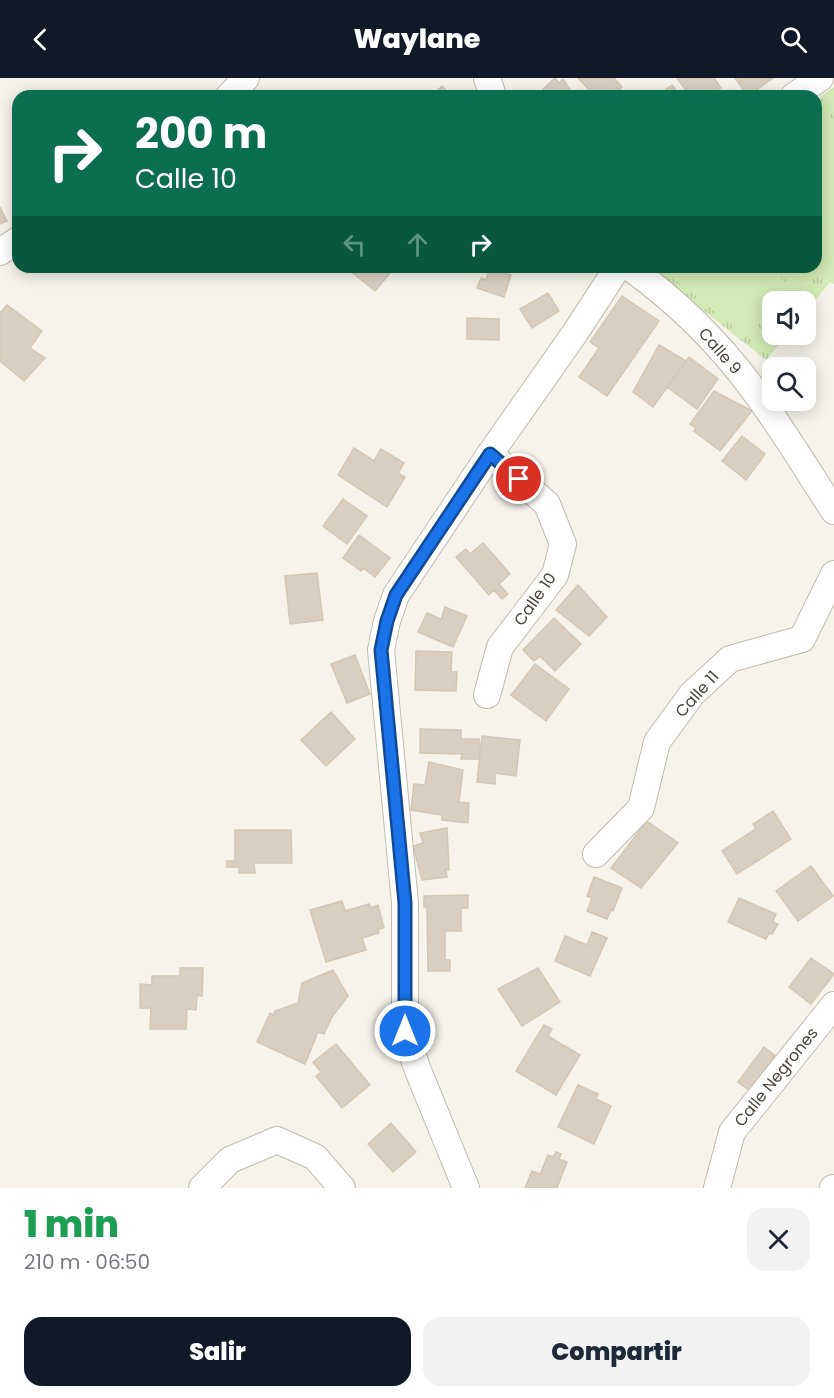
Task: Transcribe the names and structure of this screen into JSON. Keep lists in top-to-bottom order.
{
  "streets": {
    "street": [
      "Calle 9",
      "Calle 10",
      "Calle 11",
      "Calle Negrones"
    ]
  },
  "page": {
    "header": "Waylane",
    "turn": ["200 m", "Calle 10"],
    "heading": ["1 min", "210 m · 06:50"],
    "buttons": ["Salir", "Compartir"]
  }
}
